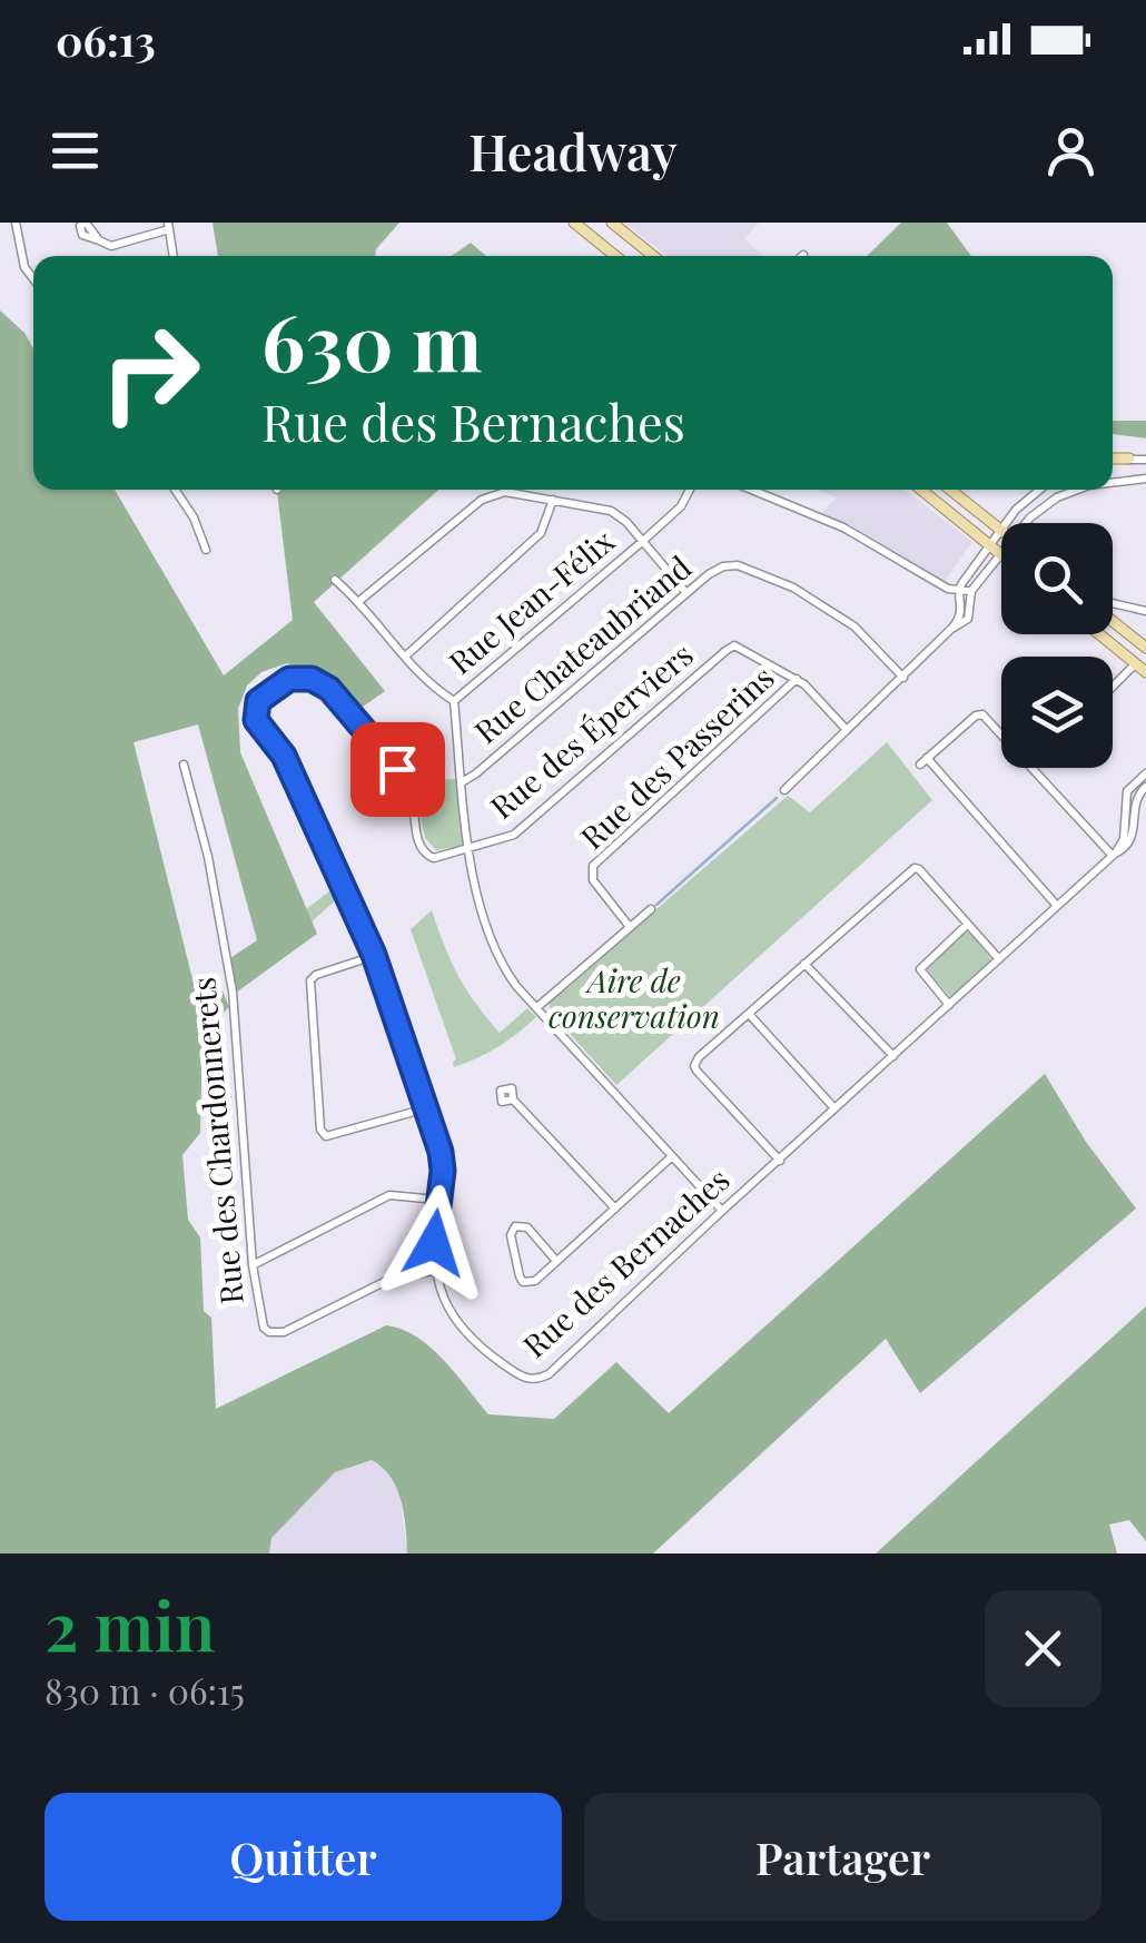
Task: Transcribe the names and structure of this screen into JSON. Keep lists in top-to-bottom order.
{
  "streets": {
    "street": [
      "Rue Jean-Félix",
      "Rue Chateaubriand",
      "Rue des Éperviers",
      "Rue des Passerins",
      "Rue des Chardonnerets",
      "Rue des Bernaches"
    ]
  },
  "crossings": [
    ["Rue Jean-Félix", "Rue Chateaubriand"],
    ["Rue Jean-Félix", "Rue des Éperviers"],
    ["Rue Jean-Félix", "Rue des Bernaches"],
    ["Rue des Éperviers", "Rue des Passerins"],
    ["Rue des Éperviers", "Rue des Bernaches"],
    ["Rue des Chardonnerets", "Rue des Bernaches"]
  ],
  "parks": ["Aire de conservation"],
  "page": {
    "status": "06:13",
    "header": "Headway",
    "turn": ["630 m", "Rue des Bernaches"],
    "heading": ["2 min", "830 m · 06:15"],
    "buttons": ["Quitter", "Partager"]
  }
}
